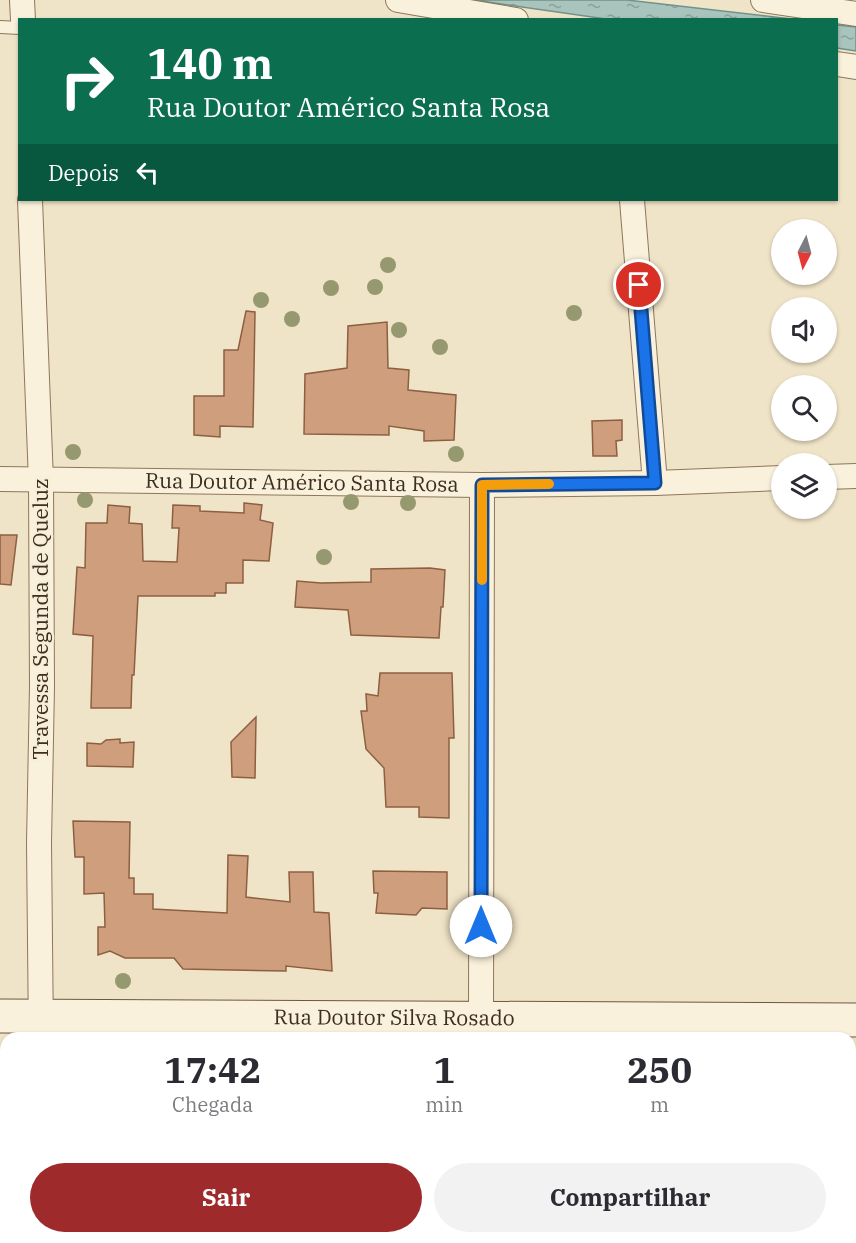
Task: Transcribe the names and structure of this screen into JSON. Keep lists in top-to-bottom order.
{
  "streets": {
    "street": ["Rua Doutor Américo Santa Rosa", "Travessa Segunda de Queluz", "Rua Doutor Silva Rosado"]
  },
  "crossings": [
    ["Rua Doutor Américo Santa Rosa", "Travessa Segunda de Queluz"],
    ["Travessa Segunda de Queluz", "Rua Doutor Silva Rosado"]
  ],
  "north": "bottom",
  "page": {
    "turn": ["140 m", "Rua Doutor Américo Santa Rosa"],
    "then": "Depois",
    "eta": [
      "17:42",
      "Chegada",
      "1",
      "min",
      "250",
      "m"
    ],
    "buttons": ["Sair", "Compartilhar"]
  }
}
